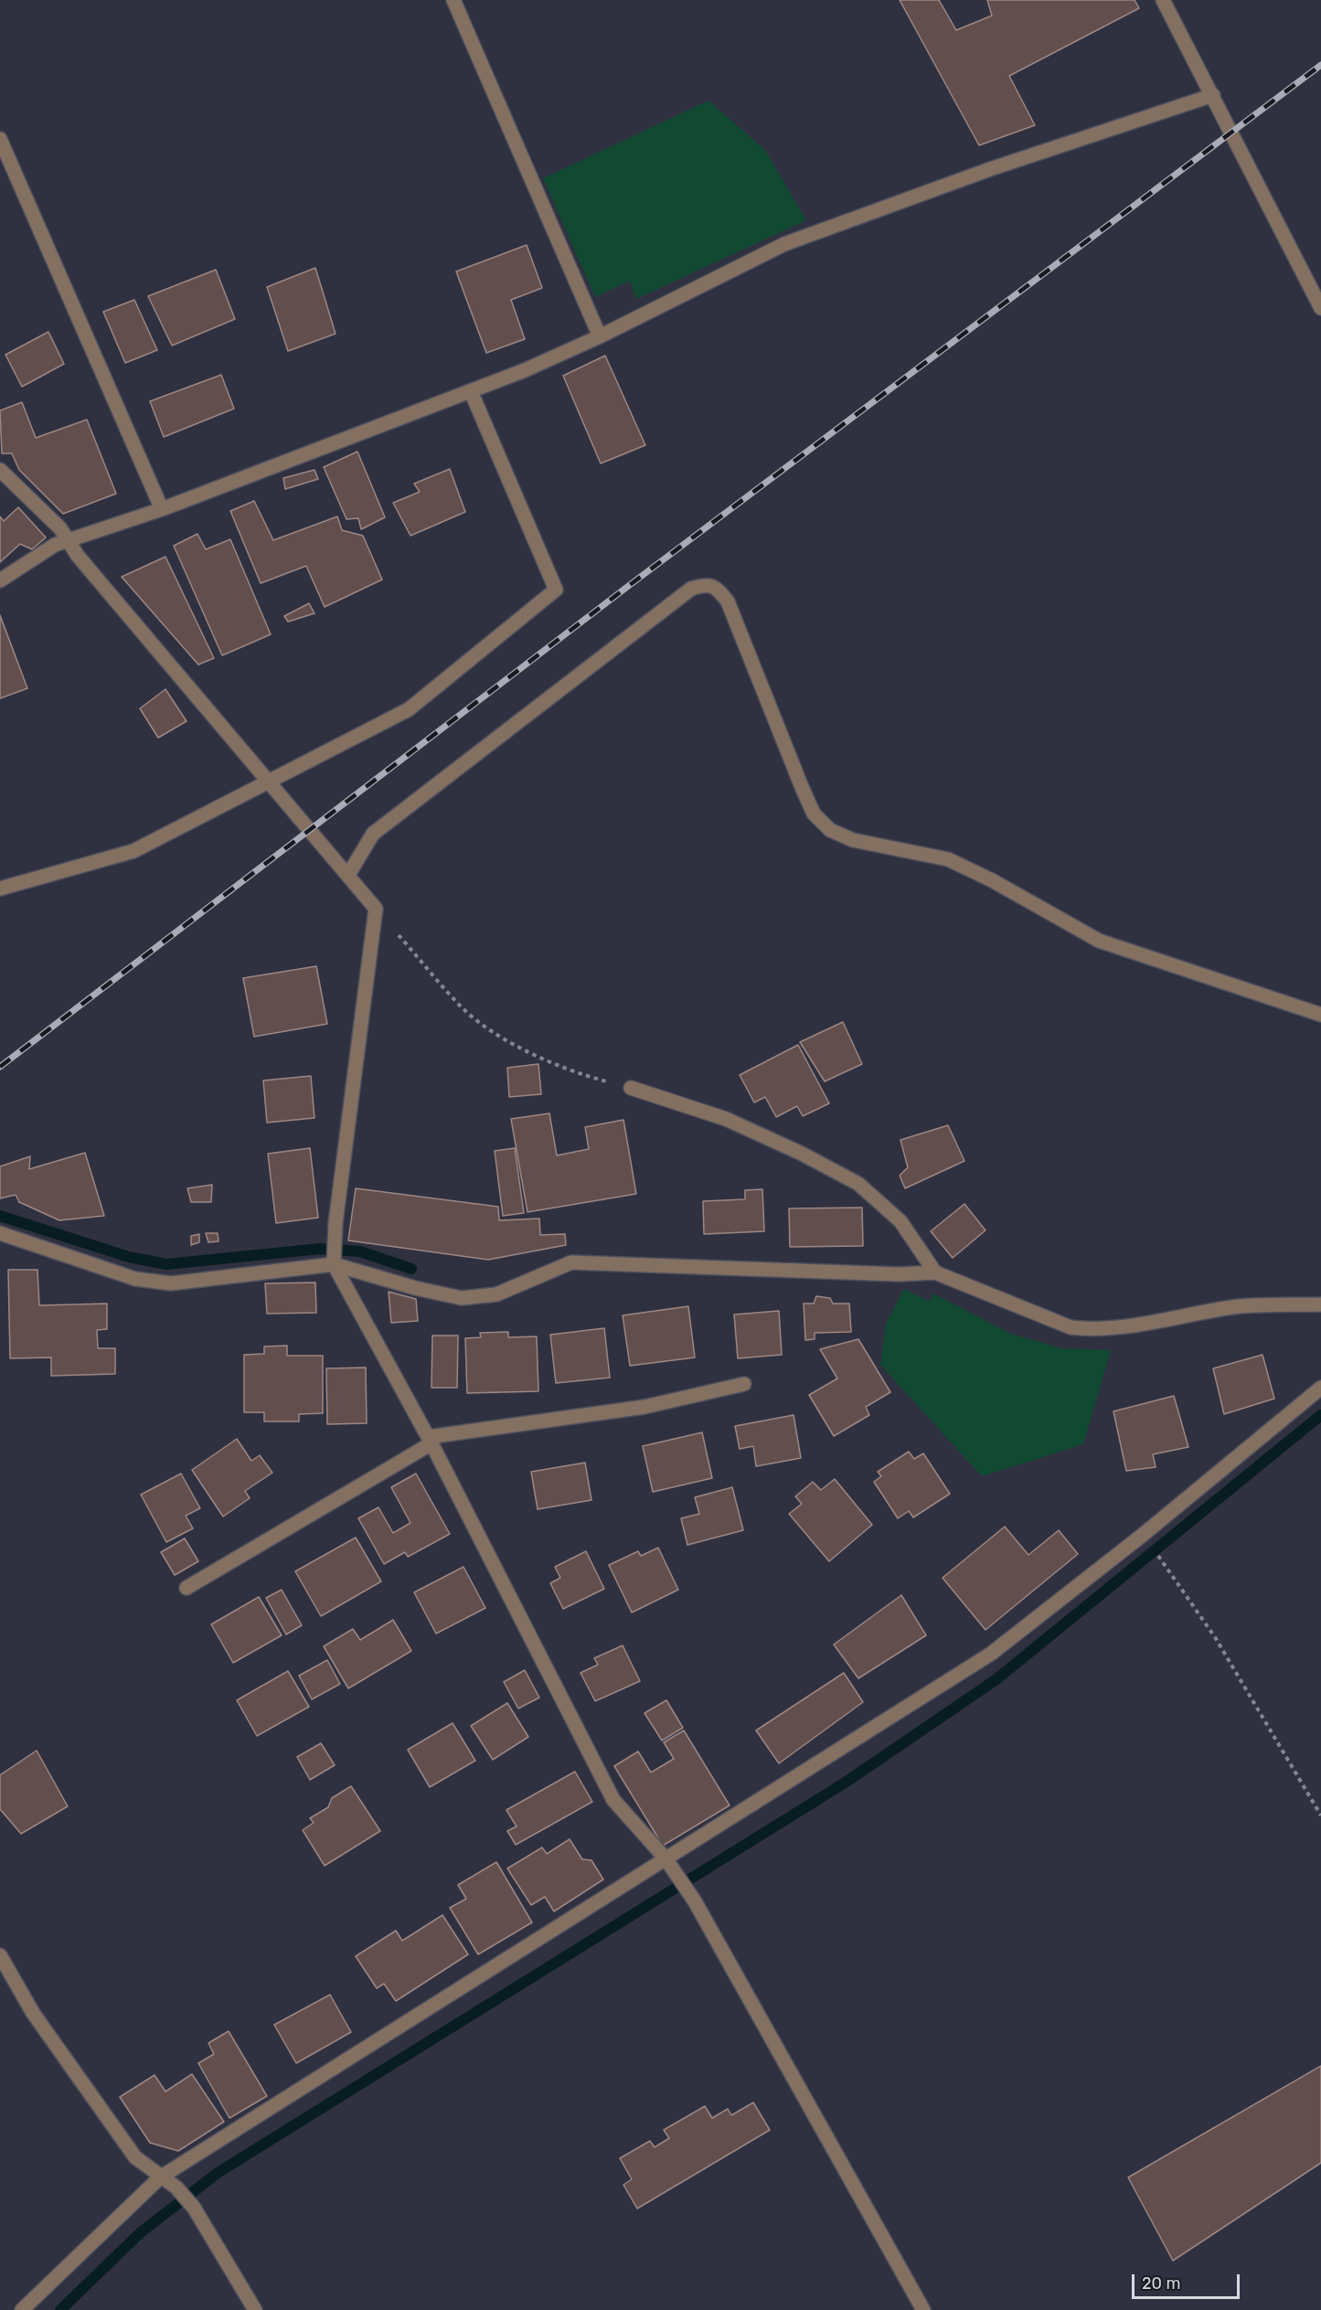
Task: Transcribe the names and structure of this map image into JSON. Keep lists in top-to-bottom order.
{
  "scale_bar": "20 m"
}
